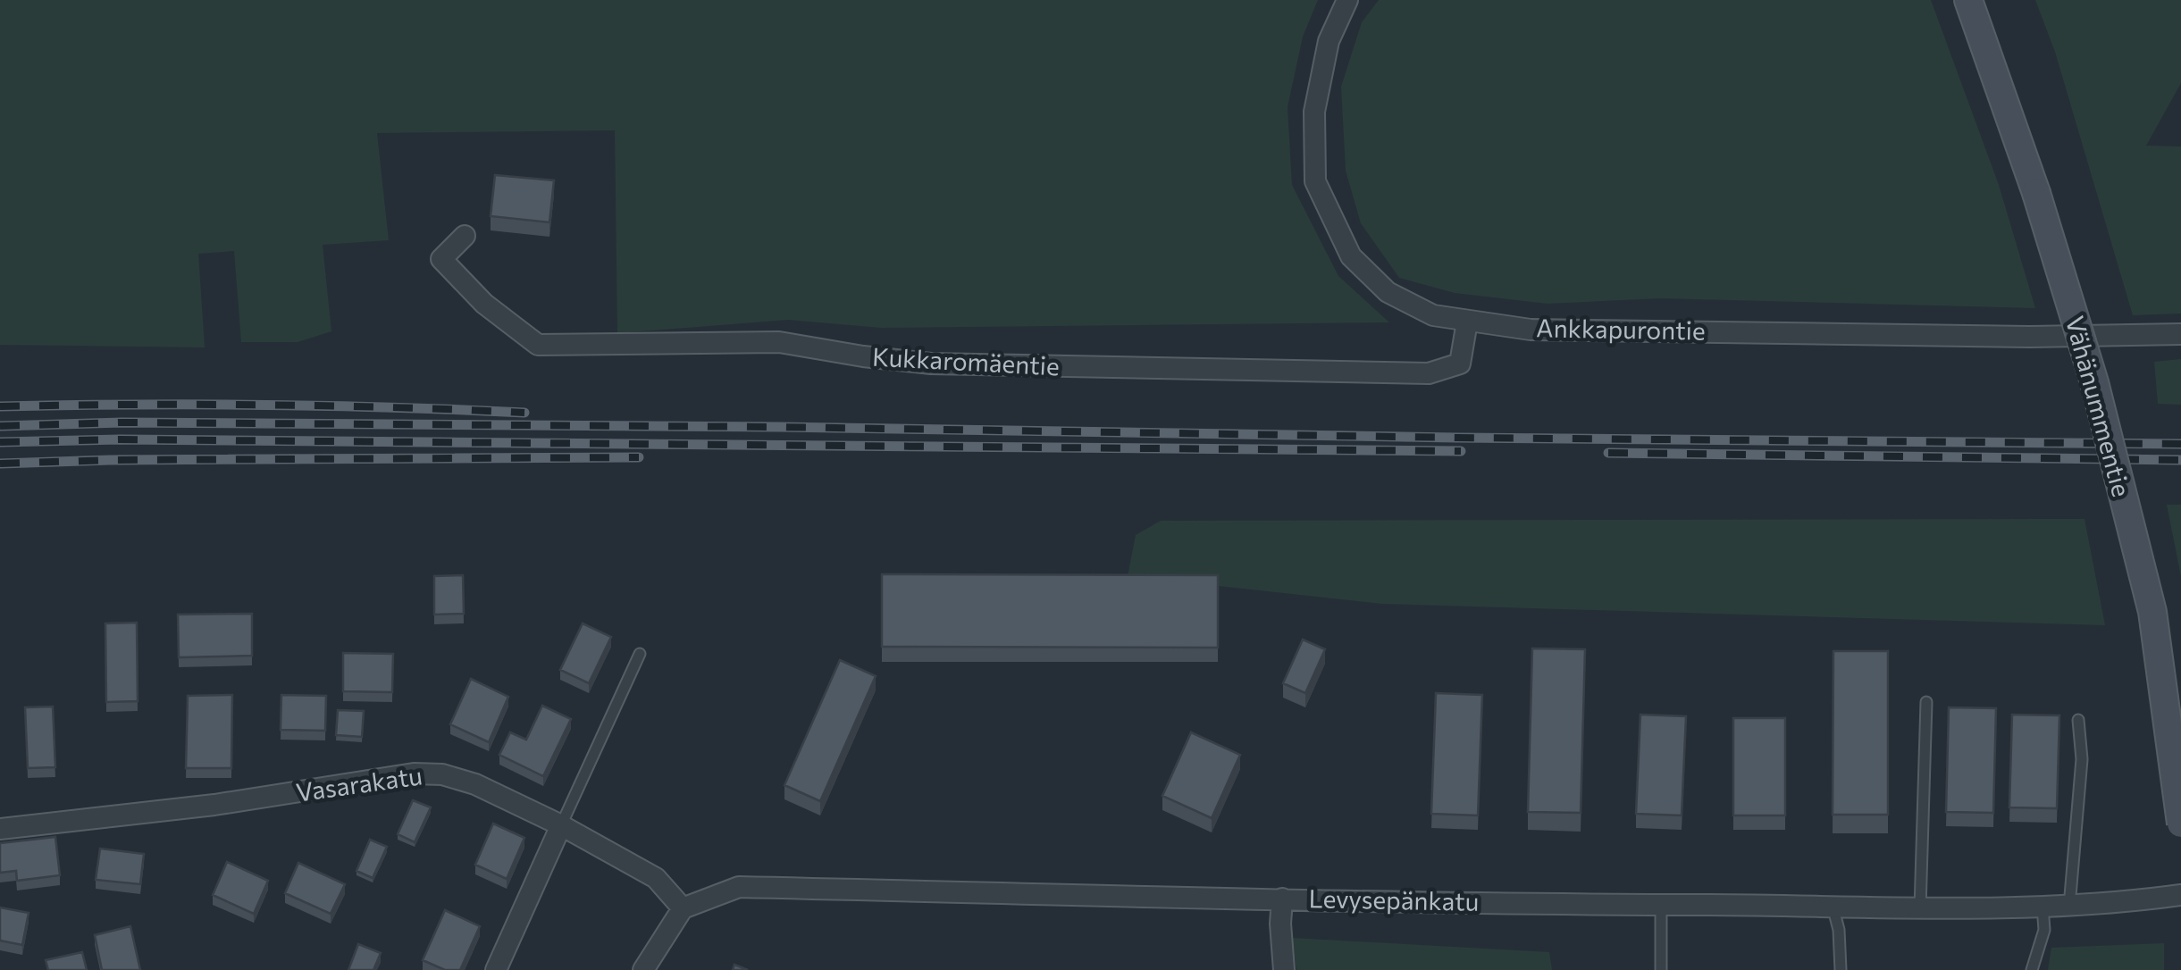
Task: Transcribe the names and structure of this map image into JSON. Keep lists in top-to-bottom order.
{
  "streets": {
    "main road": ["Vähänummentie"],
    "street": [
      "Ankkapurontie",
      "Kukkaromäentie",
      "Vasarakatu",
      "Levysepänkatu"
    ]
  },
  "crossings": [
    ["Ankkapurontie", "Kukkaromäentie"],
    ["Vasarakatu", "Levysepänkatu"]
  ]
}
